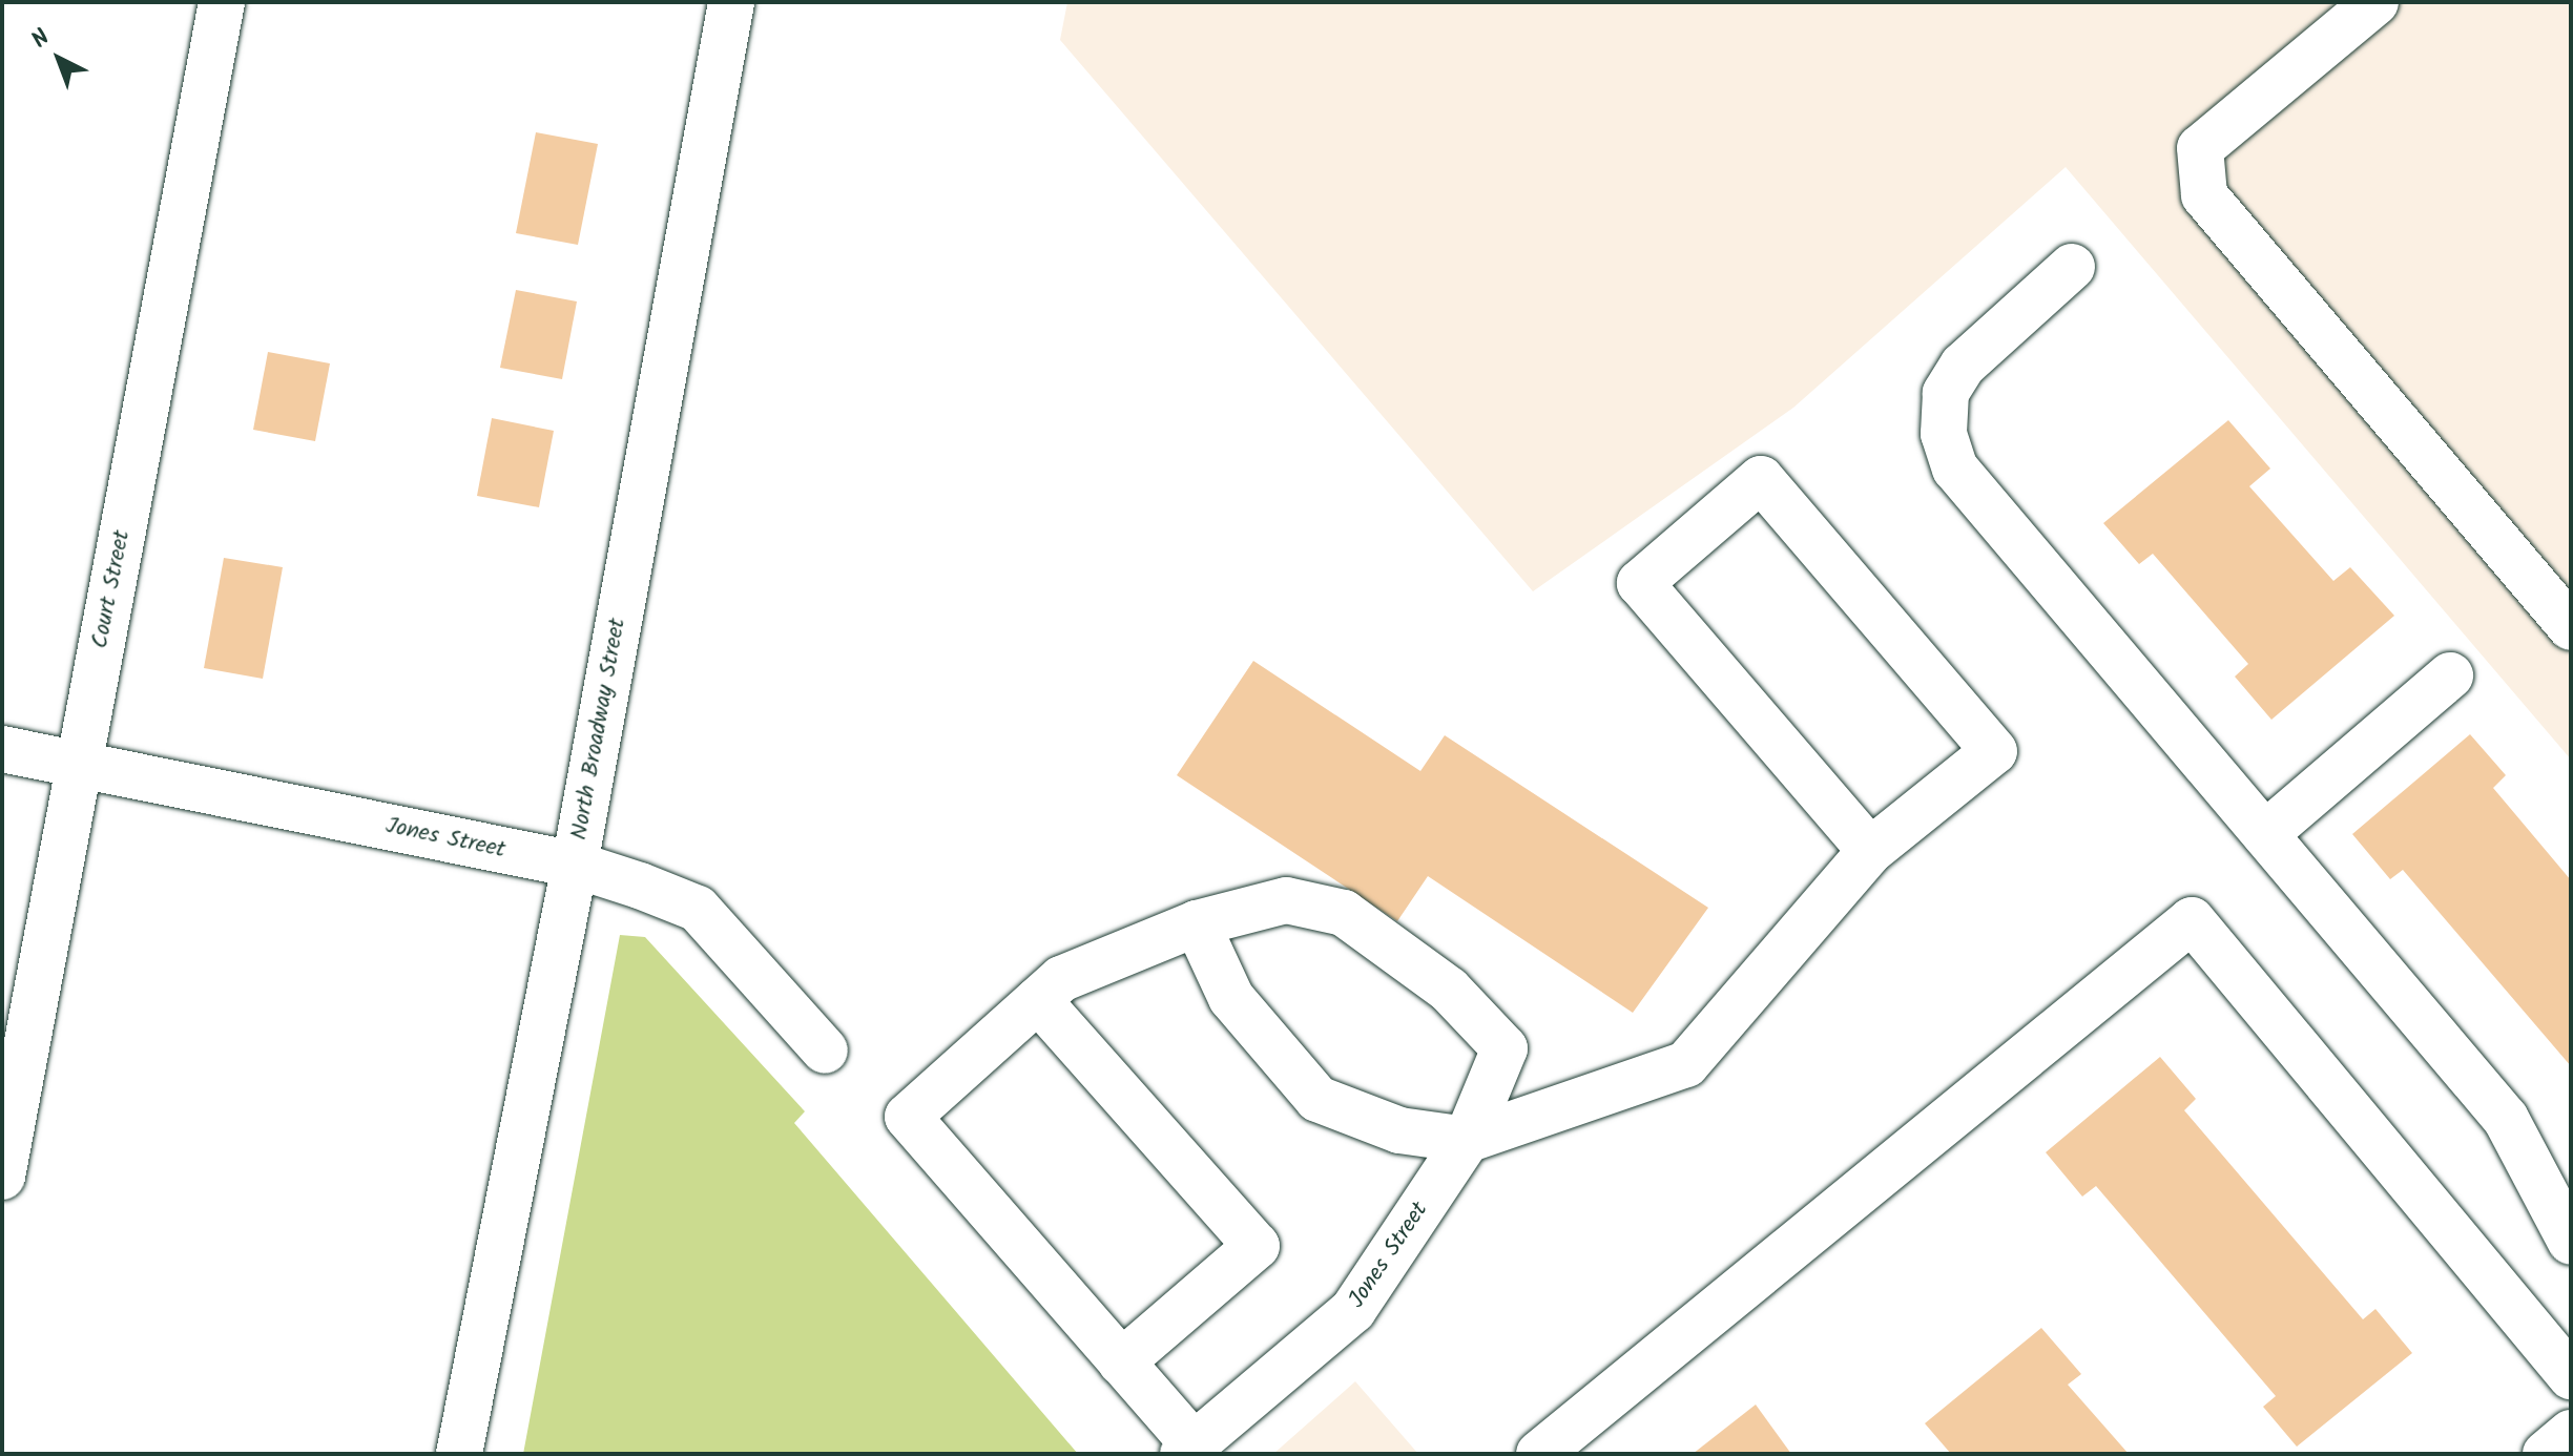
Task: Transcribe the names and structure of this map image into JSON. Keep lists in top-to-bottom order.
{
  "streets": {
    "street": ["Court Street", "North Broadway Street", "Jones Street"]
  },
  "crossings": [
    ["Court Street", "Jones Street"],
    ["North Broadway Street", "Jones Street"]
  ],
  "north": "top left"
}
